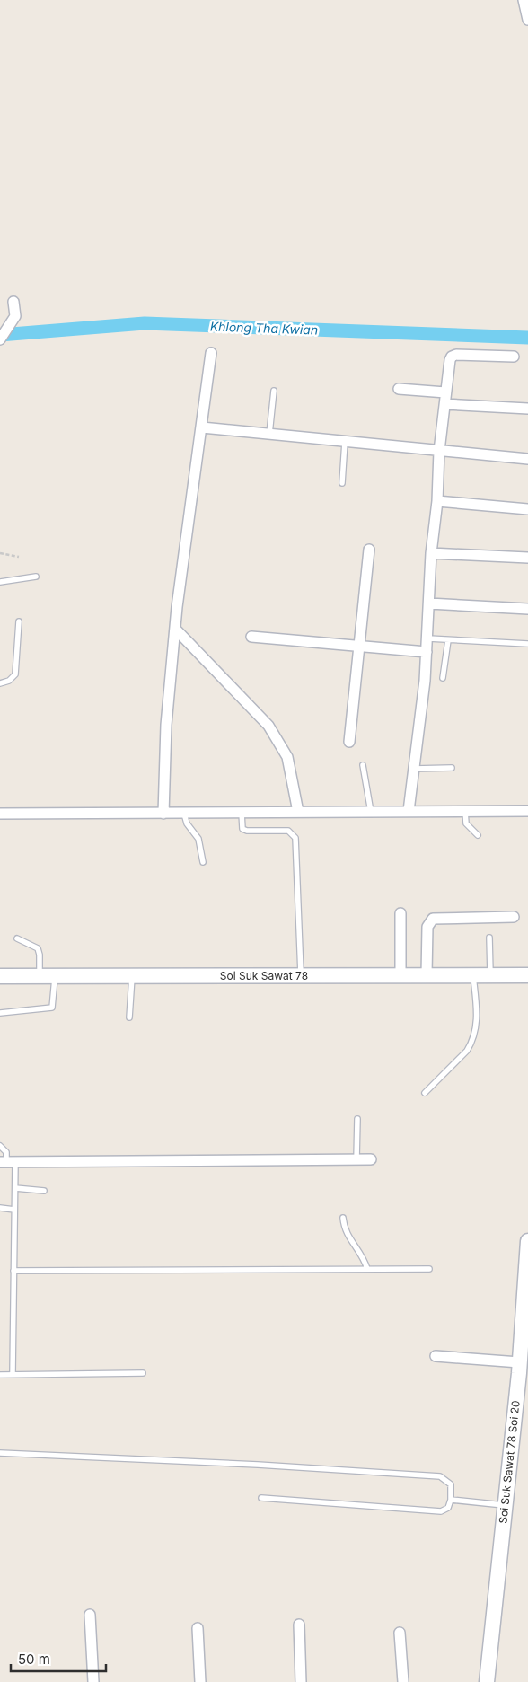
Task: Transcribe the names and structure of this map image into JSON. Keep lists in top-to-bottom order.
{
  "streets": {
    "street": ["Soi Suk Sawat 78", "Soi Suk Sawat 78 Soi 20"]
  },
  "water": ["Khlong Tha Kwian"],
  "scale_bar": "50 m"
}
